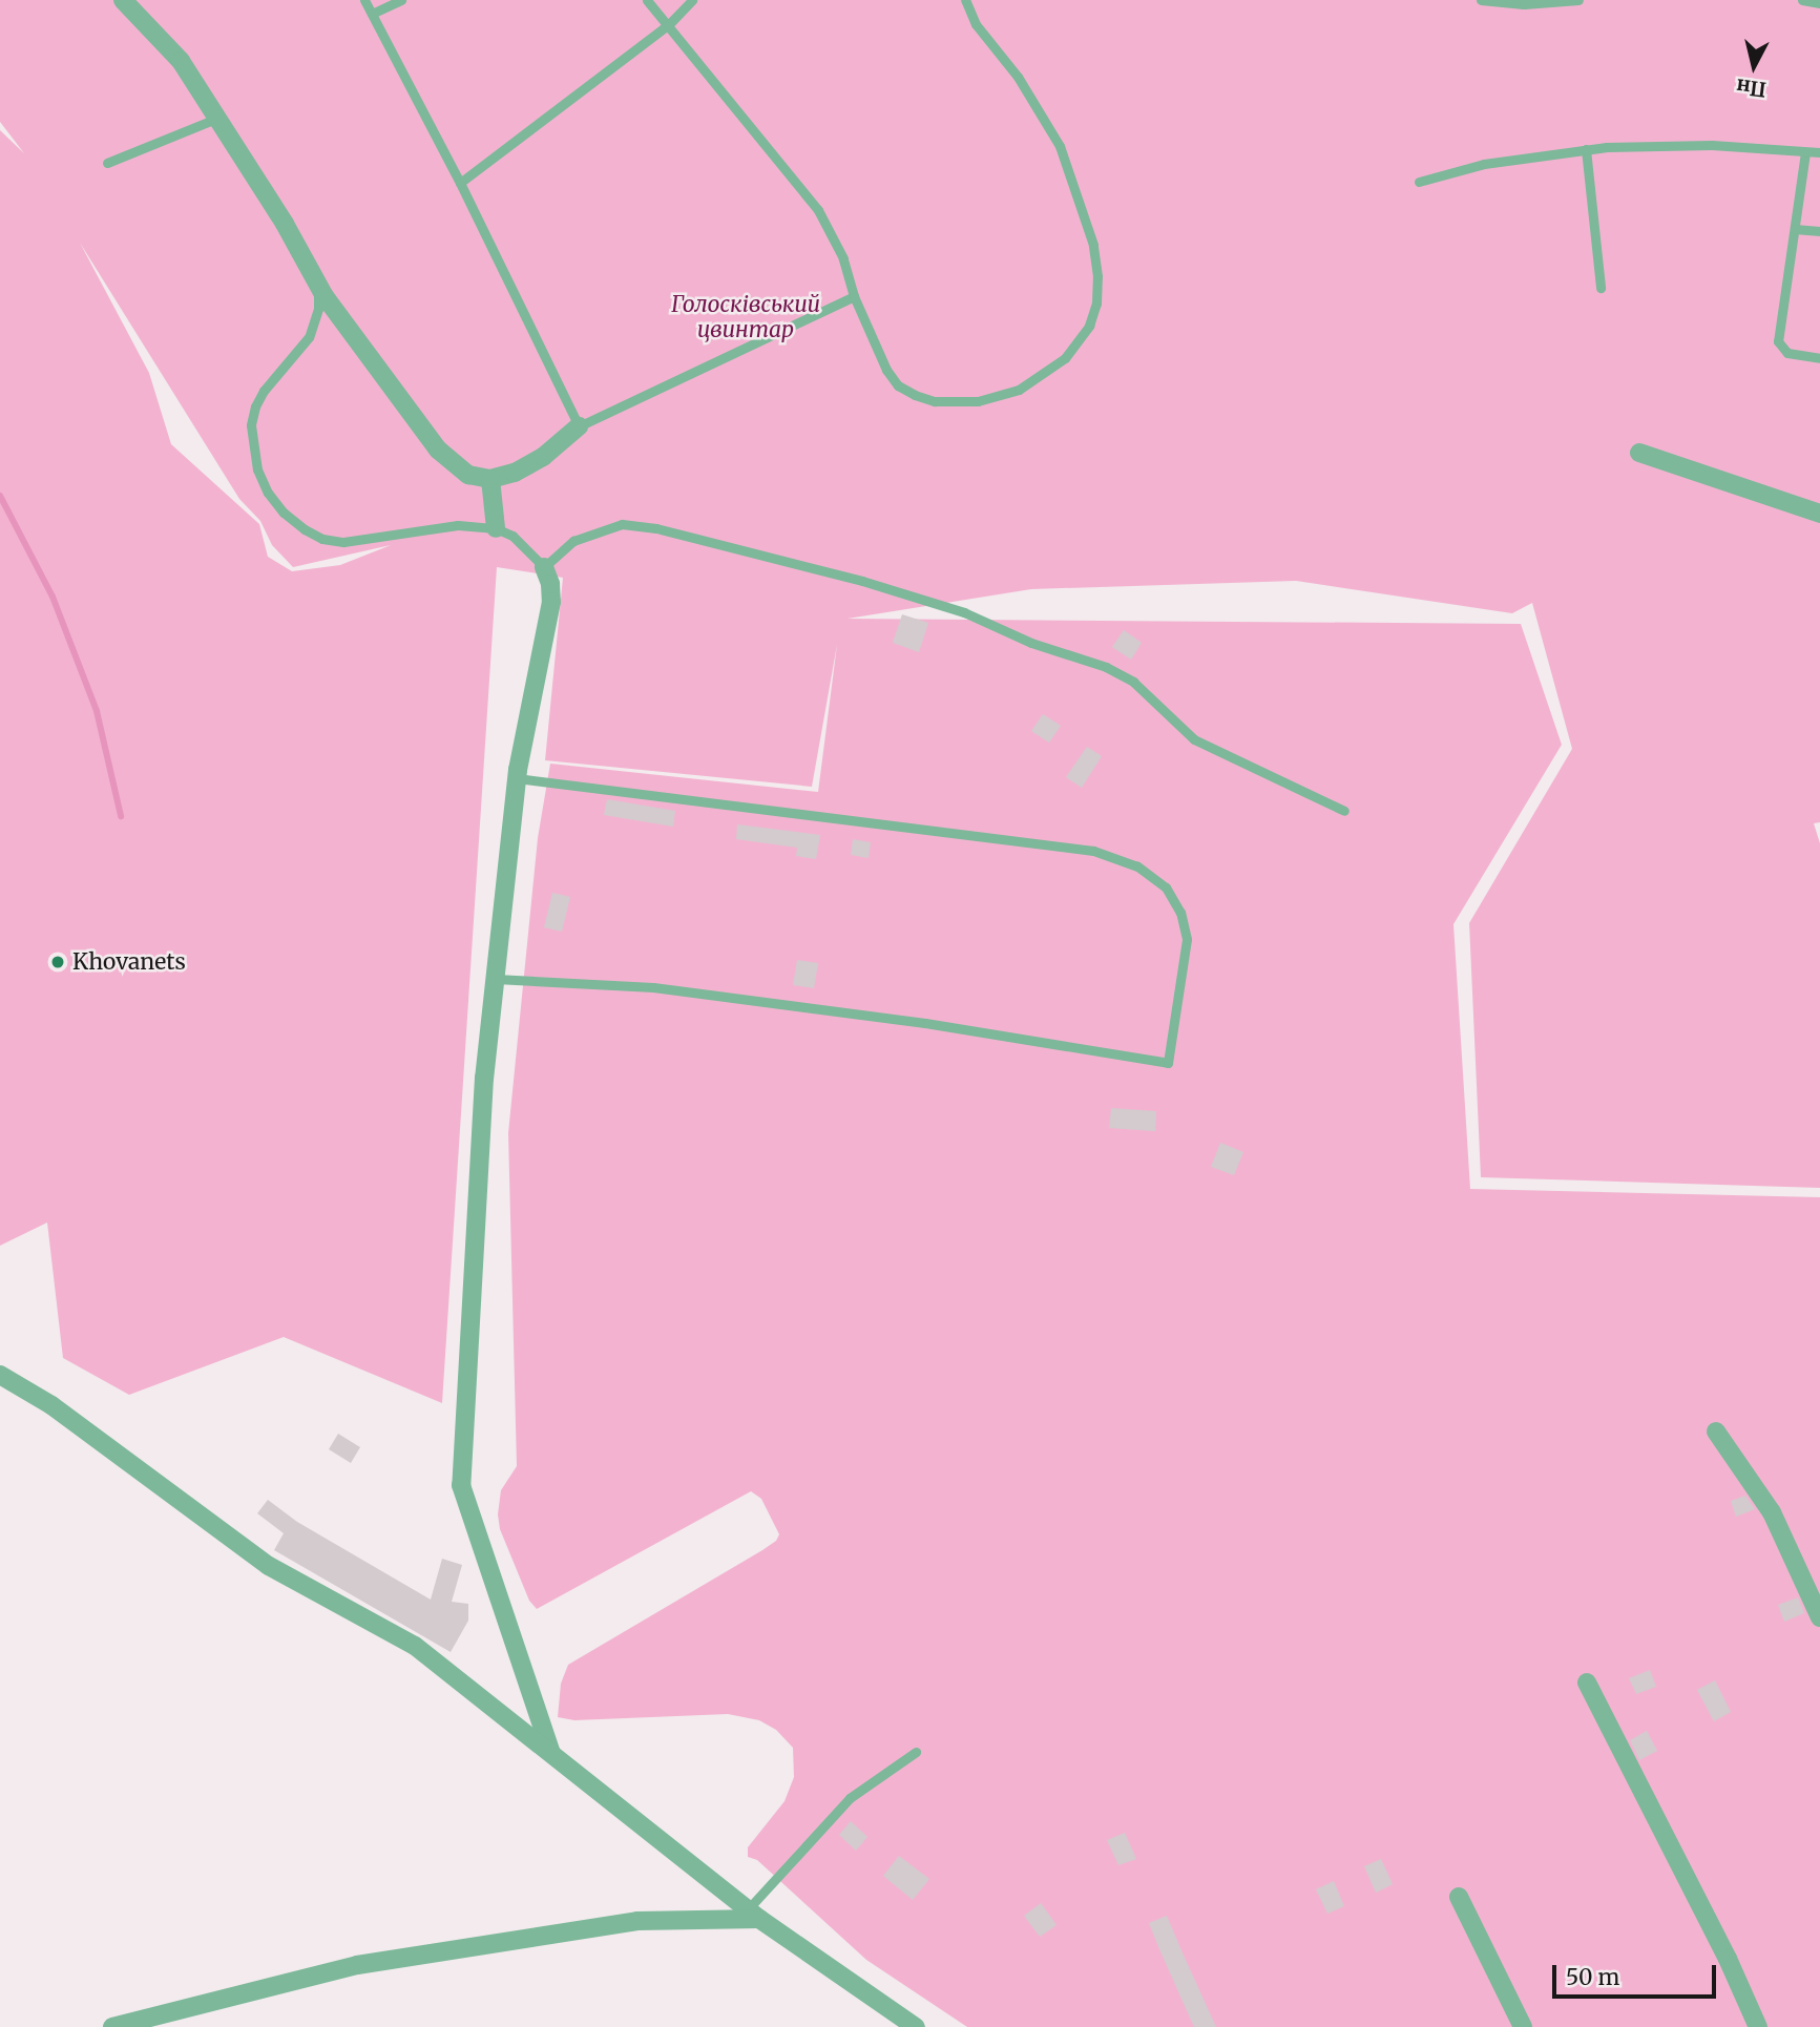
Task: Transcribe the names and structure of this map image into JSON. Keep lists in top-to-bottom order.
{
  "parks": ["Голосківський цвинтар"],
  "places": ["Khovanets"],
  "scale_bar": "50 m",
  "north": "bottom"
}
